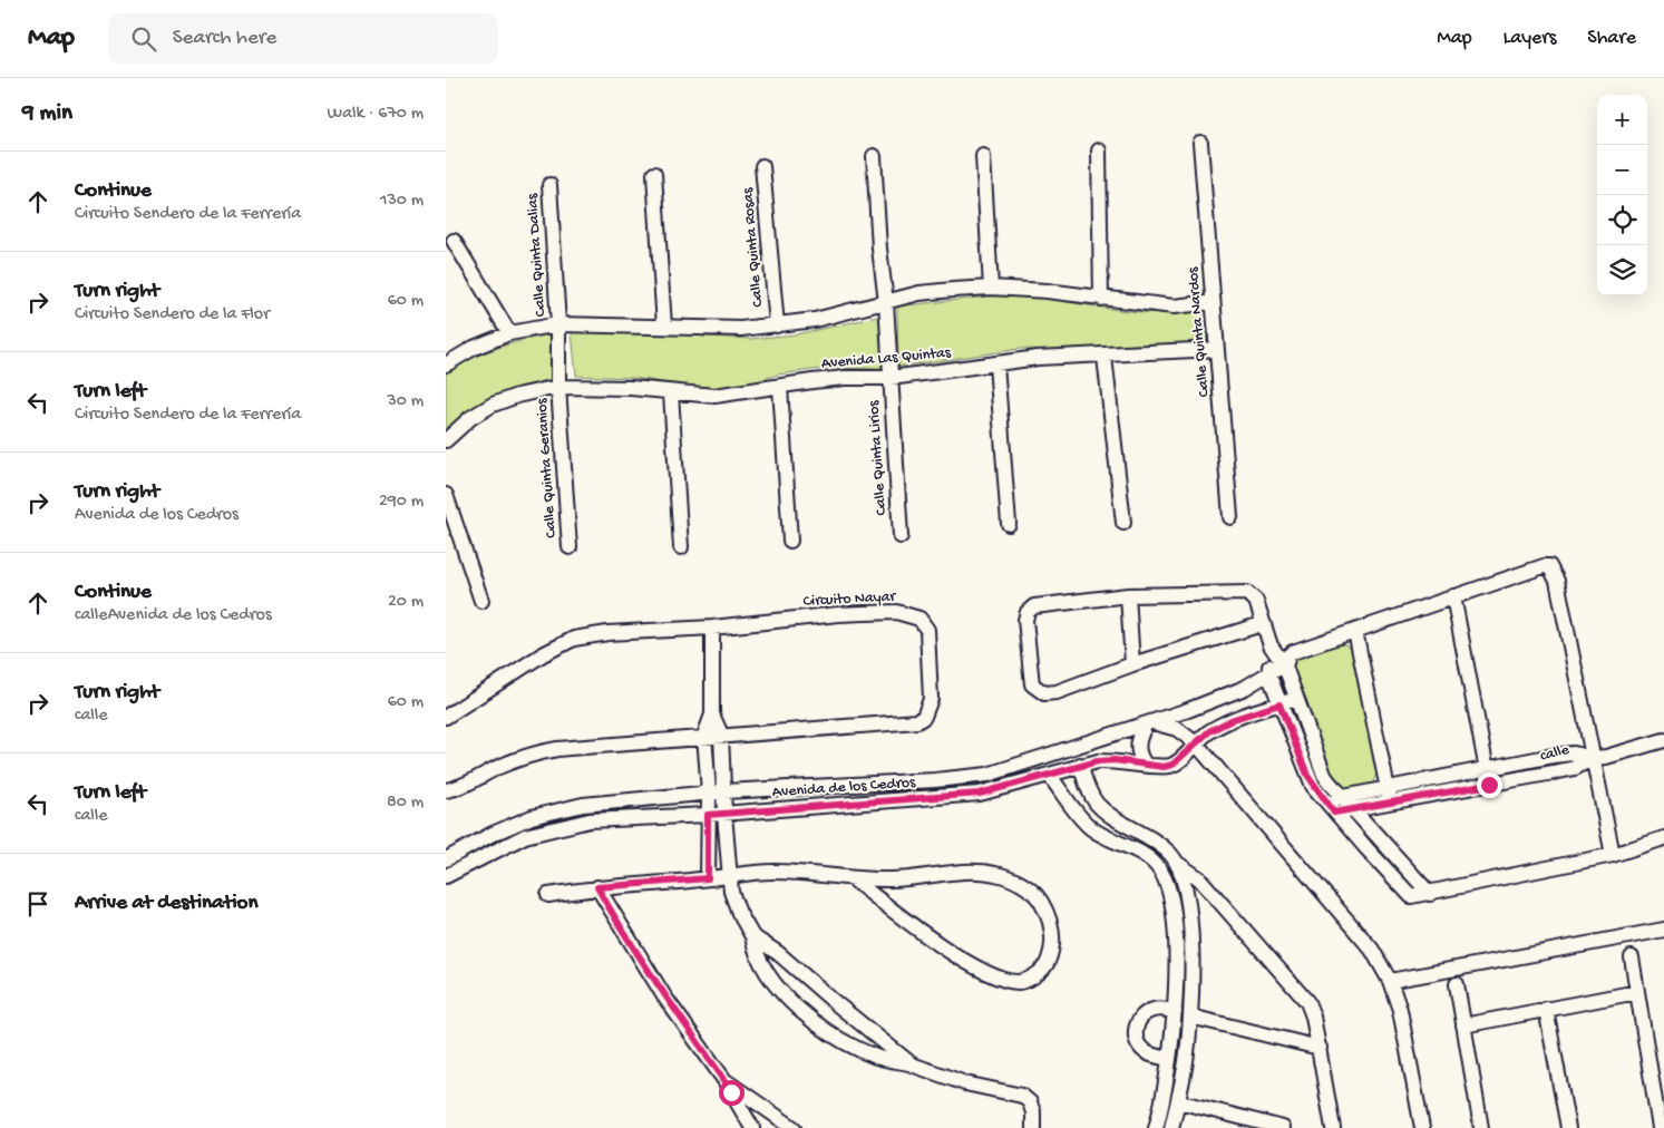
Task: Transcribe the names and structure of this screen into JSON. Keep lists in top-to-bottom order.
{
  "streets": {
    "street": [
      "Calle Quinta Rosas",
      "Calle Quinta Dalias",
      "Calle Quinta Nardos",
      "Avenida Las Quintas",
      "Calle Quinta Lirios",
      "Calle Quinta Geranios",
      "Circuito Nayar",
      "calle",
      "Avenida de los Cedros"
    ]
  },
  "crossings": [
    ["Calle Quinta Dalias", "Avenida Las Quintas"],
    ["Calle Quinta Dalias", "Calle Quinta Geranios"],
    ["Calle Quinta Nardos", "Avenida Las Quintas"],
    ["Avenida Las Quintas", "Calle Quinta Lirios"],
    ["Avenida Las Quintas", "Calle Quinta Geranios"]
  ],
  "page": {
    "header": "Map",
    "search": "Search here",
    "nav": ["Map", "Layers", "Share"],
    "heading": ["9 min", "Walk · 670 m"],
    "map_buttons": ["+", "−"],
    "list": [
      ["Continue", "Circuito Sendero de la Ferrería", "130 m"],
      ["Turn right", "Circuito Sendero de la Flor", "60 m"],
      ["Turn left", "Circuito Sendero de la Ferrería", "30 m"],
      ["Turn right", "Avenida de los Cedros", "290 m"],
      ["Continue", "calleAvenida de los Cedros", "20 m"],
      ["Turn right", "calle", "60 m"],
      ["Turn left", "calle", "80 m"],
      "Arrive at destination"
    ]
  }
}
